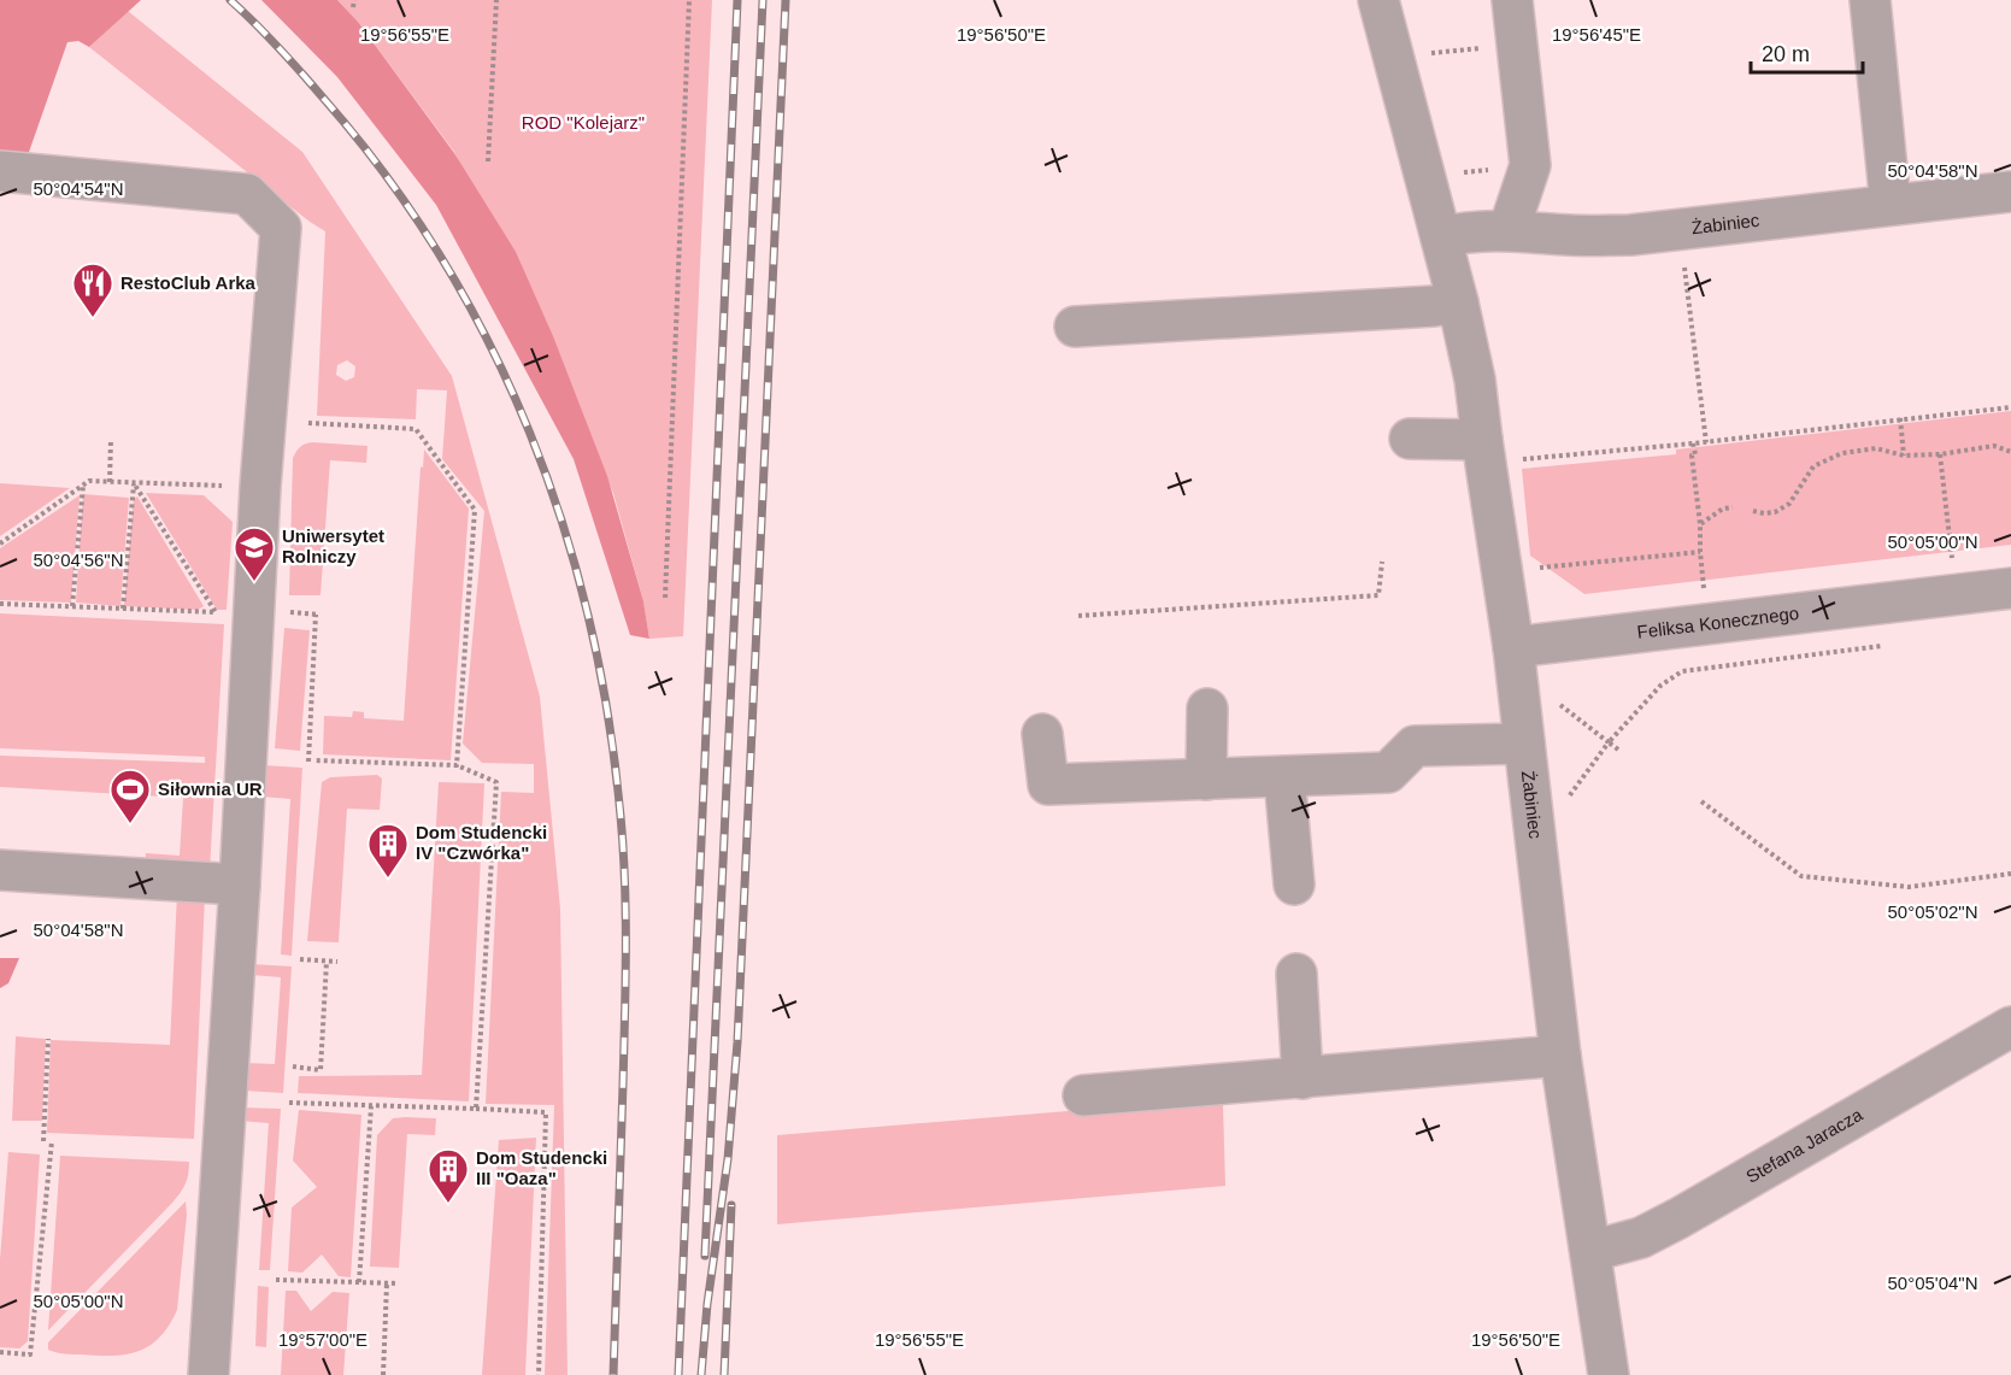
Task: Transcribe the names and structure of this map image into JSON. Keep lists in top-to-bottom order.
{
  "streets": {
    "street": ["Żabiniec", "Feliksa Konecznego", "Stefana Jaracza"]
  },
  "crossings": [
    ["Żabiniec", "Feliksa Konecznego"],
    ["Żabiniec", "Stefana Jaracza"]
  ],
  "parks": ["ROD \"Kolejarz\""],
  "places": {
    "restaurant": ["RestoClub Arka"],
    "school or university": ["Uniwersytet Rolniczy"],
    "sports": ["Siłownia UR"],
    "building": ["Dom Studencki IV \"Czwórka\"", "Dom Studencki III \"Oaza\""]
  },
  "scale_bar": "20 m",
  "coordinates": [
    "19°56'55\"E",
    "19°56'50\"E",
    "19°56'45\"E",
    "50°04'58\"N",
    "50°04'54\"N",
    "50°05'00\"N",
    "50°04'56\"N",
    "50°05'02\"N",
    "50°05'04\"N",
    "19°57'00\"E"
  ]
}
